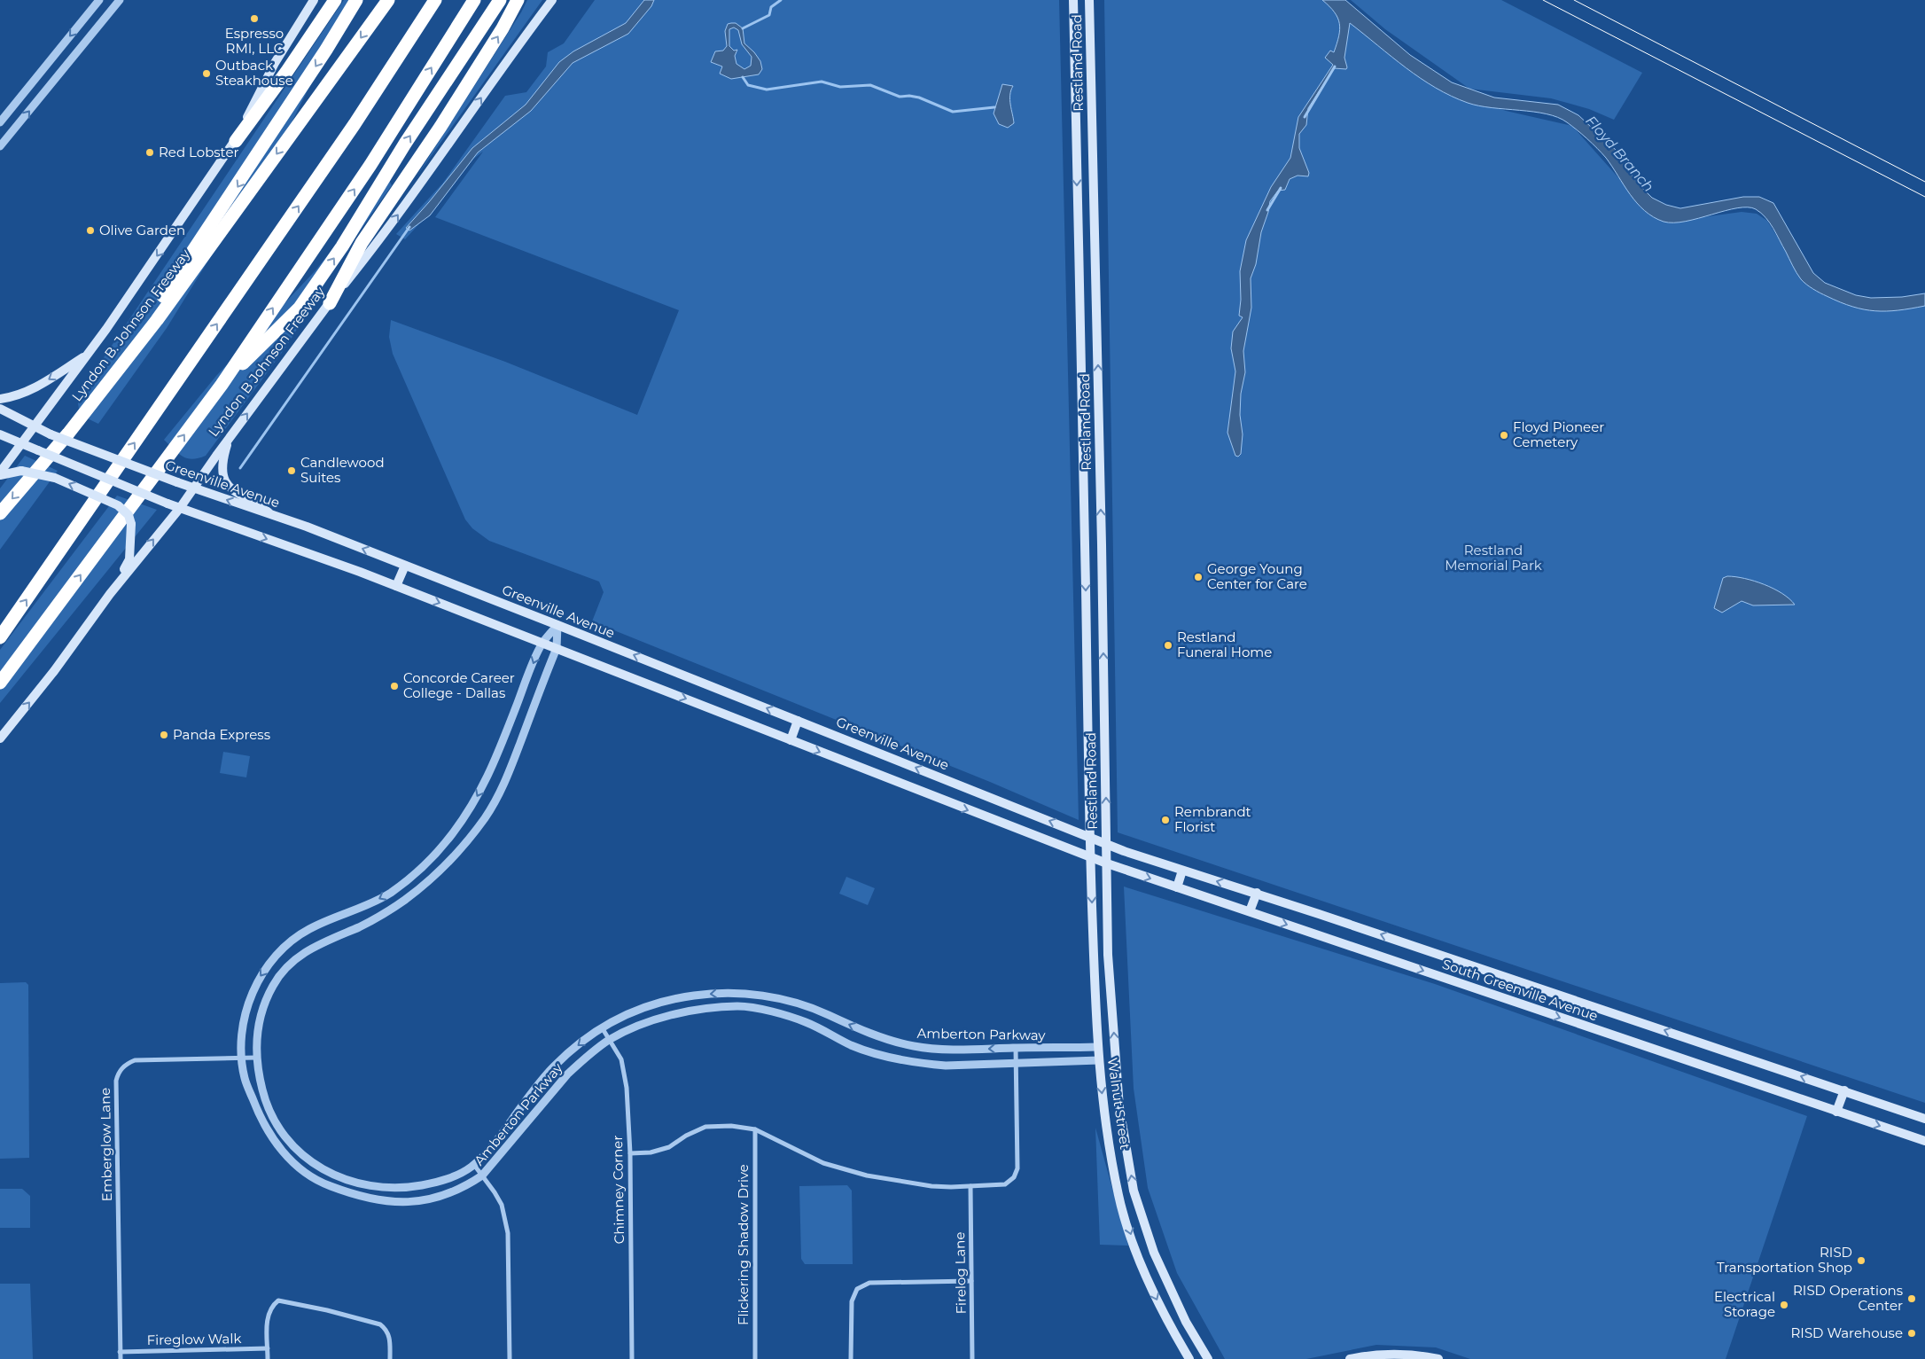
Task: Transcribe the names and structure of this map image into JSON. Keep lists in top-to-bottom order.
{
  "streets": {
    "highway": ["Lyndon B. Johnson Freeway", "Lyndon B Johnson Freeway"],
    "main road": [
      "Restland Road",
      "Greenville Avenue",
      "South Greenville Avenue",
      "Walnut Street"
    ],
    "street": [
      "Amberton Parkway",
      "Emberglow Lane",
      "Chimney Corner",
      "Flickering Shadow Drive",
      "Firelog Lane",
      "Fireglow Walk"
    ]
  },
  "crossings": [
    ["Restland Road", "Greenville Avenue"],
    ["Restland Road", "South Greenville Avenue"],
    ["Restland Road", "Walnut Street"],
    ["Lyndon B Johnson Freeway", "Greenville Avenue"],
    ["Greenville Avenue", "South Greenville Avenue"],
    ["Greenville Avenue", "Amberton Parkway"],
    ["Greenville Avenue", "Walnut Street"],
    ["South Greenville Avenue", "Walnut Street"],
    ["Amberton Parkway", "Walnut Street"],
    ["Amberton Parkway", "Emberglow Lane"],
    ["Amberton Parkway", "Chimney Corner"],
    ["Emberglow Lane", "Fireglow Walk"]
  ],
  "water": ["Floyd Branch"],
  "parks": ["Restland Memorial Park"],
  "places": [
    "Espresso RMI, LLC",
    "Outback Steakhouse",
    "Red Lobster",
    "Olive Garden",
    "Floyd Pioneer Cemetery",
    "Candlewood Suites",
    "George Young Center for Care",
    "Restland Funeral Home",
    "Concorde Career College - Dallas",
    "Panda Express",
    "Rembrandt Florist",
    "RISD Transportation Shop",
    "RISD Operations Center",
    "Electrical Storage",
    "RISD Warehouse"
  ]
}
